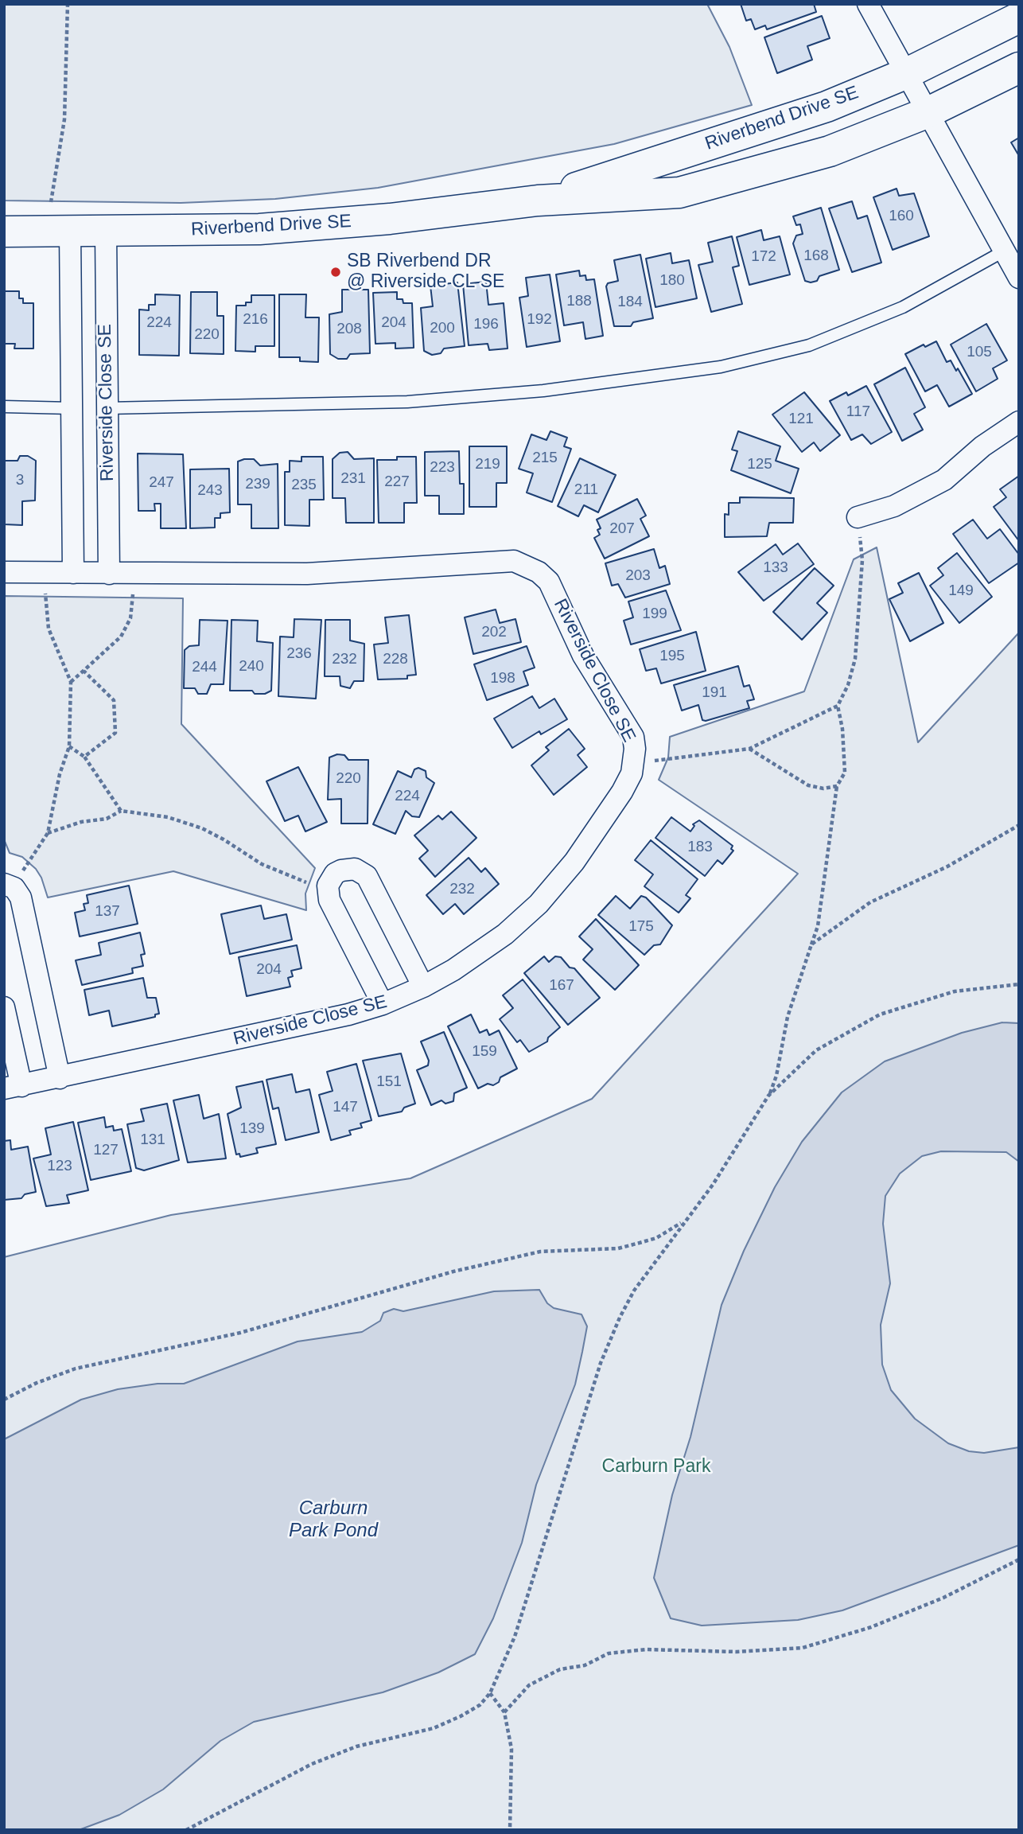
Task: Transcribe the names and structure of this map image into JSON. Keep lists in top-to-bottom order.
{
  "streets": {
    "street": ["Riverbend Drive SE", "Riverside Close SE"]
  },
  "crossings": [
    ["Riverbend Drive SE", "Riverside Close SE"]
  ],
  "water": ["Carburn Park Pond"],
  "parks": ["Carburn Park"],
  "places": ["SB Riverbend DR @ Riverside CL SE"],
  "house_numbers": [
    "160",
    "168",
    "172",
    "180",
    "188",
    "184",
    "216",
    "192",
    "224",
    "204",
    "196",
    "200",
    "208",
    "220",
    "105",
    "117",
    "121",
    "215",
    "219",
    "125",
    "223",
    "231",
    "3",
    "227",
    "247",
    "239",
    "235",
    "211",
    "243",
    "207",
    "133",
    "203",
    "149",
    "199",
    "202",
    "236",
    "195",
    "232",
    "228",
    "240",
    "244",
    "198",
    "191",
    "220",
    "224",
    "183",
    "232",
    "137",
    "175",
    "204",
    "167",
    "159",
    "151",
    "147",
    "139",
    "131",
    "127",
    "123"
  ]
}
